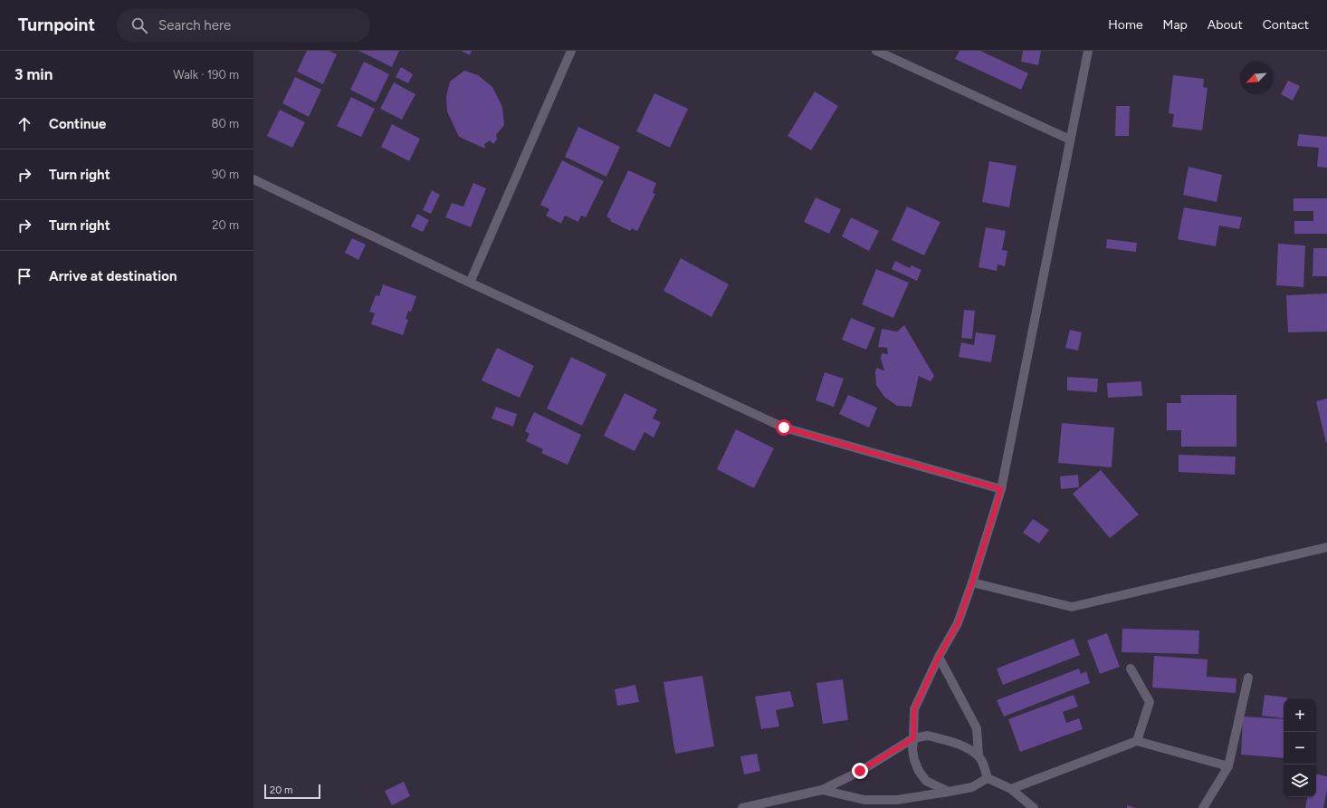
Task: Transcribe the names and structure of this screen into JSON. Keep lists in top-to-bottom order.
{
  "scale_bar": "20 m",
  "north": "bottom left",
  "page": {
    "header": "Turnpoint",
    "search": "Search here",
    "nav": [
      "Home",
      "Map",
      "About",
      "Contact"
    ],
    "heading": ["3 min", "Walk · 190 m"],
    "list": [
      ["Continue", "80 m"],
      ["Turn right", "90 m"],
      ["Turn right", "20 m"],
      "Arrive at destination"
    ],
    "map_buttons": ["+", "−"],
    "scale": "20 m"
  }
}
